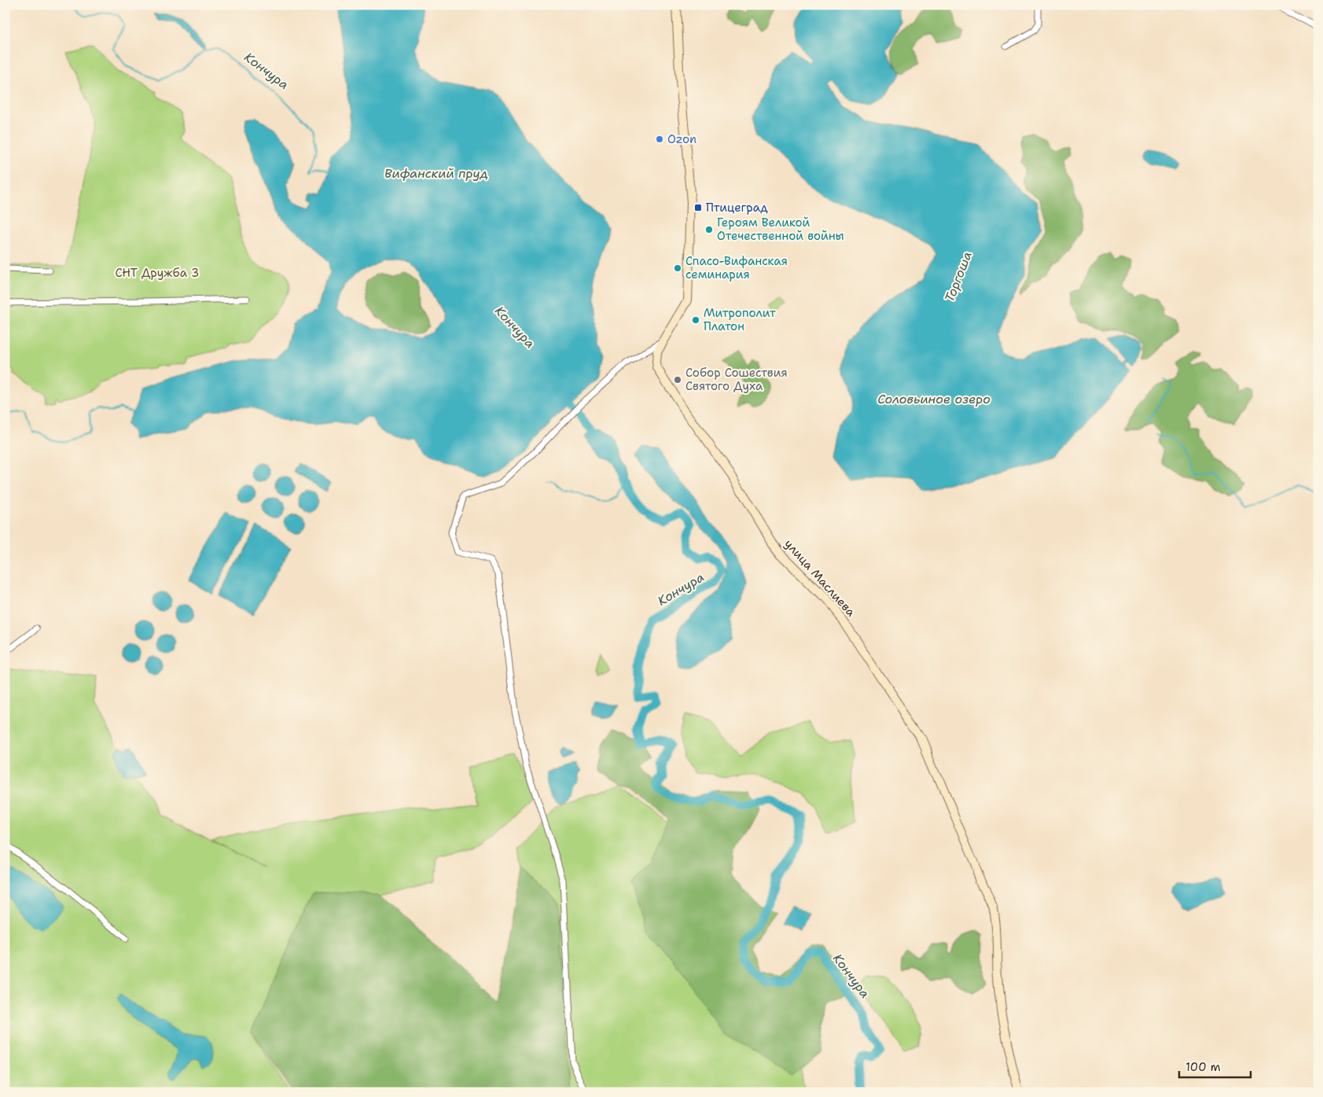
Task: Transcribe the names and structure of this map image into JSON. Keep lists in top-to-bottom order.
{
  "streets": {
    "street": ["улица Маслиева"]
  },
  "water": [
    "Кончура",
    "Вифанский пруд",
    "Торгоша",
    "Соловьиное озеро"
  ],
  "parks": ["СНТ Дружба 3"],
  "places": {
    "other": [
      "Ozon",
      "Героям Великой Отечественной войны",
      "Спасо-Вифанская семинария",
      "Митрополит Платон",
      "Собор Сошествия Святого Духа"
    ],
    "transit": ["Птицеград"]
  },
  "scale_bar": "100 m"
}
